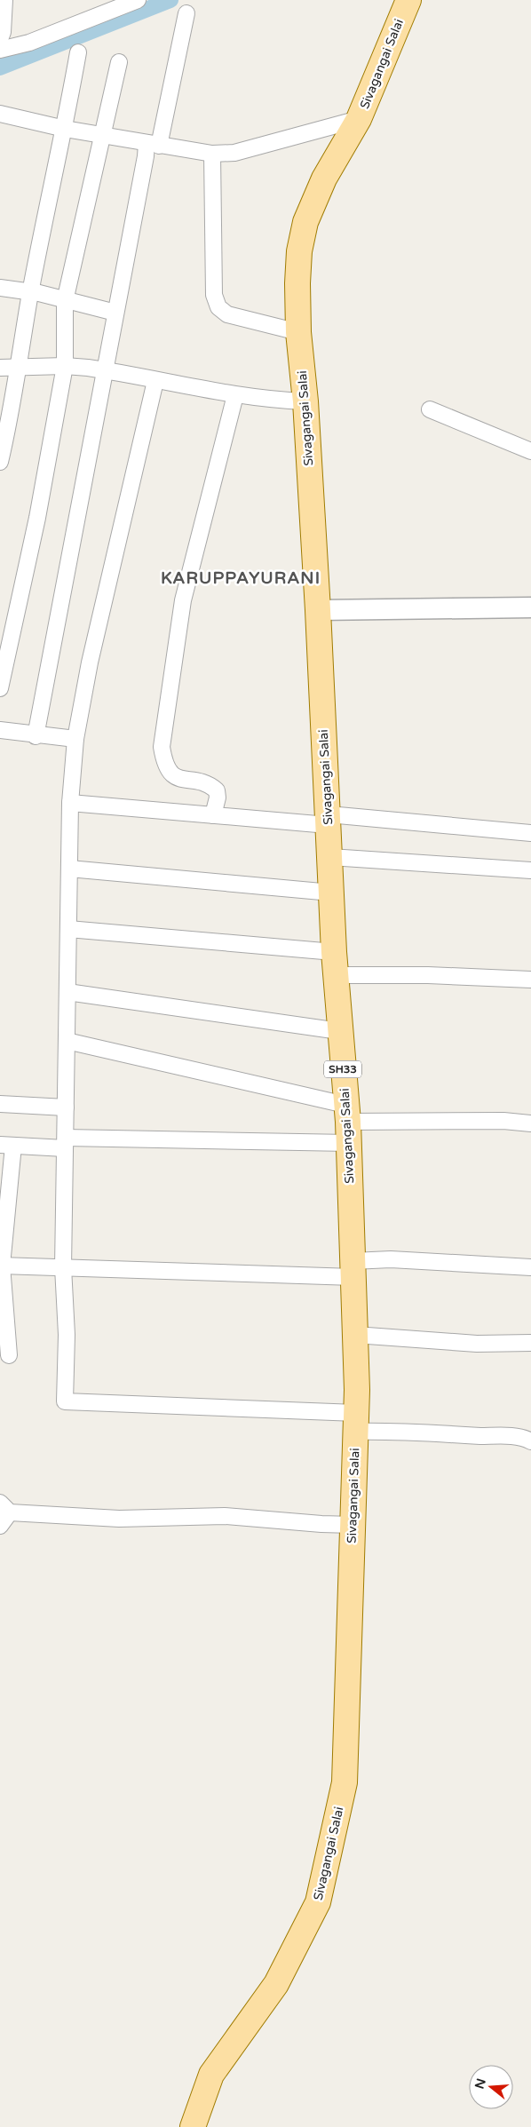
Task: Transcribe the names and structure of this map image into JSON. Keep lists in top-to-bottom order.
{
  "streets": {
    "main road": ["Sivagangai Salai", "SH33"]
  },
  "districts": ["KARUPPAYURANI"],
  "north": "left"
}
